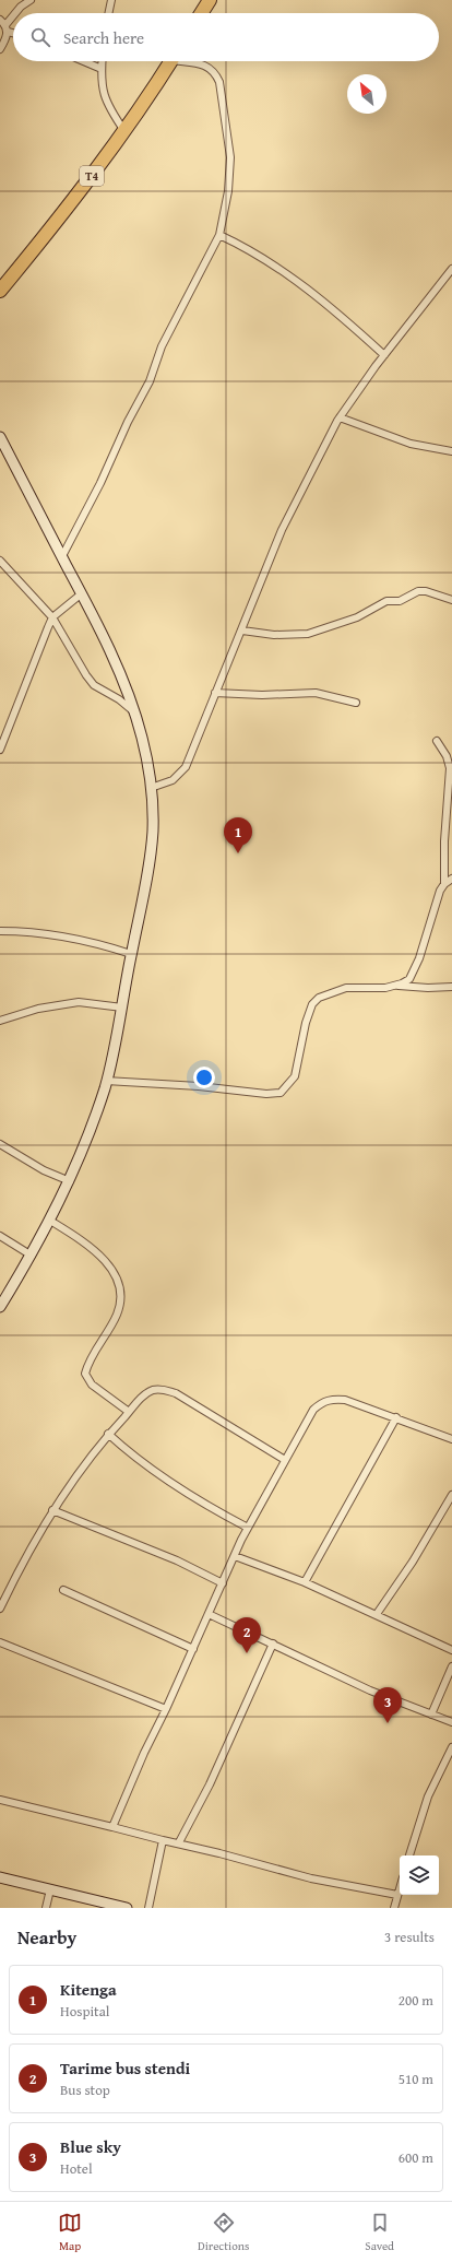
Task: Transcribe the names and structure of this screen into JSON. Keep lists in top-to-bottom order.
{
  "streets": {
    "highway": ["T4"]
  },
  "north": "top left",
  "page": {
    "search": "Search here",
    "pins": ["1", "2", "3"],
    "heading": ["Nearby", "3 results"],
    "list": [
      {
        "mark": "1",
        "name": "Kitenga",
        "note": "Hospital",
        "value": "200 m"
      },
      {
        "mark": "2",
        "name": "Tarime bus stendi",
        "note": "Bus stop",
        "value": "510 m"
      },
      {
        "mark": "3",
        "name": "Blue sky",
        "note": "Hotel",
        "value": "600 m"
      }
    ],
    "nav": ["Map", "Directions", "Saved"]
  }
}
